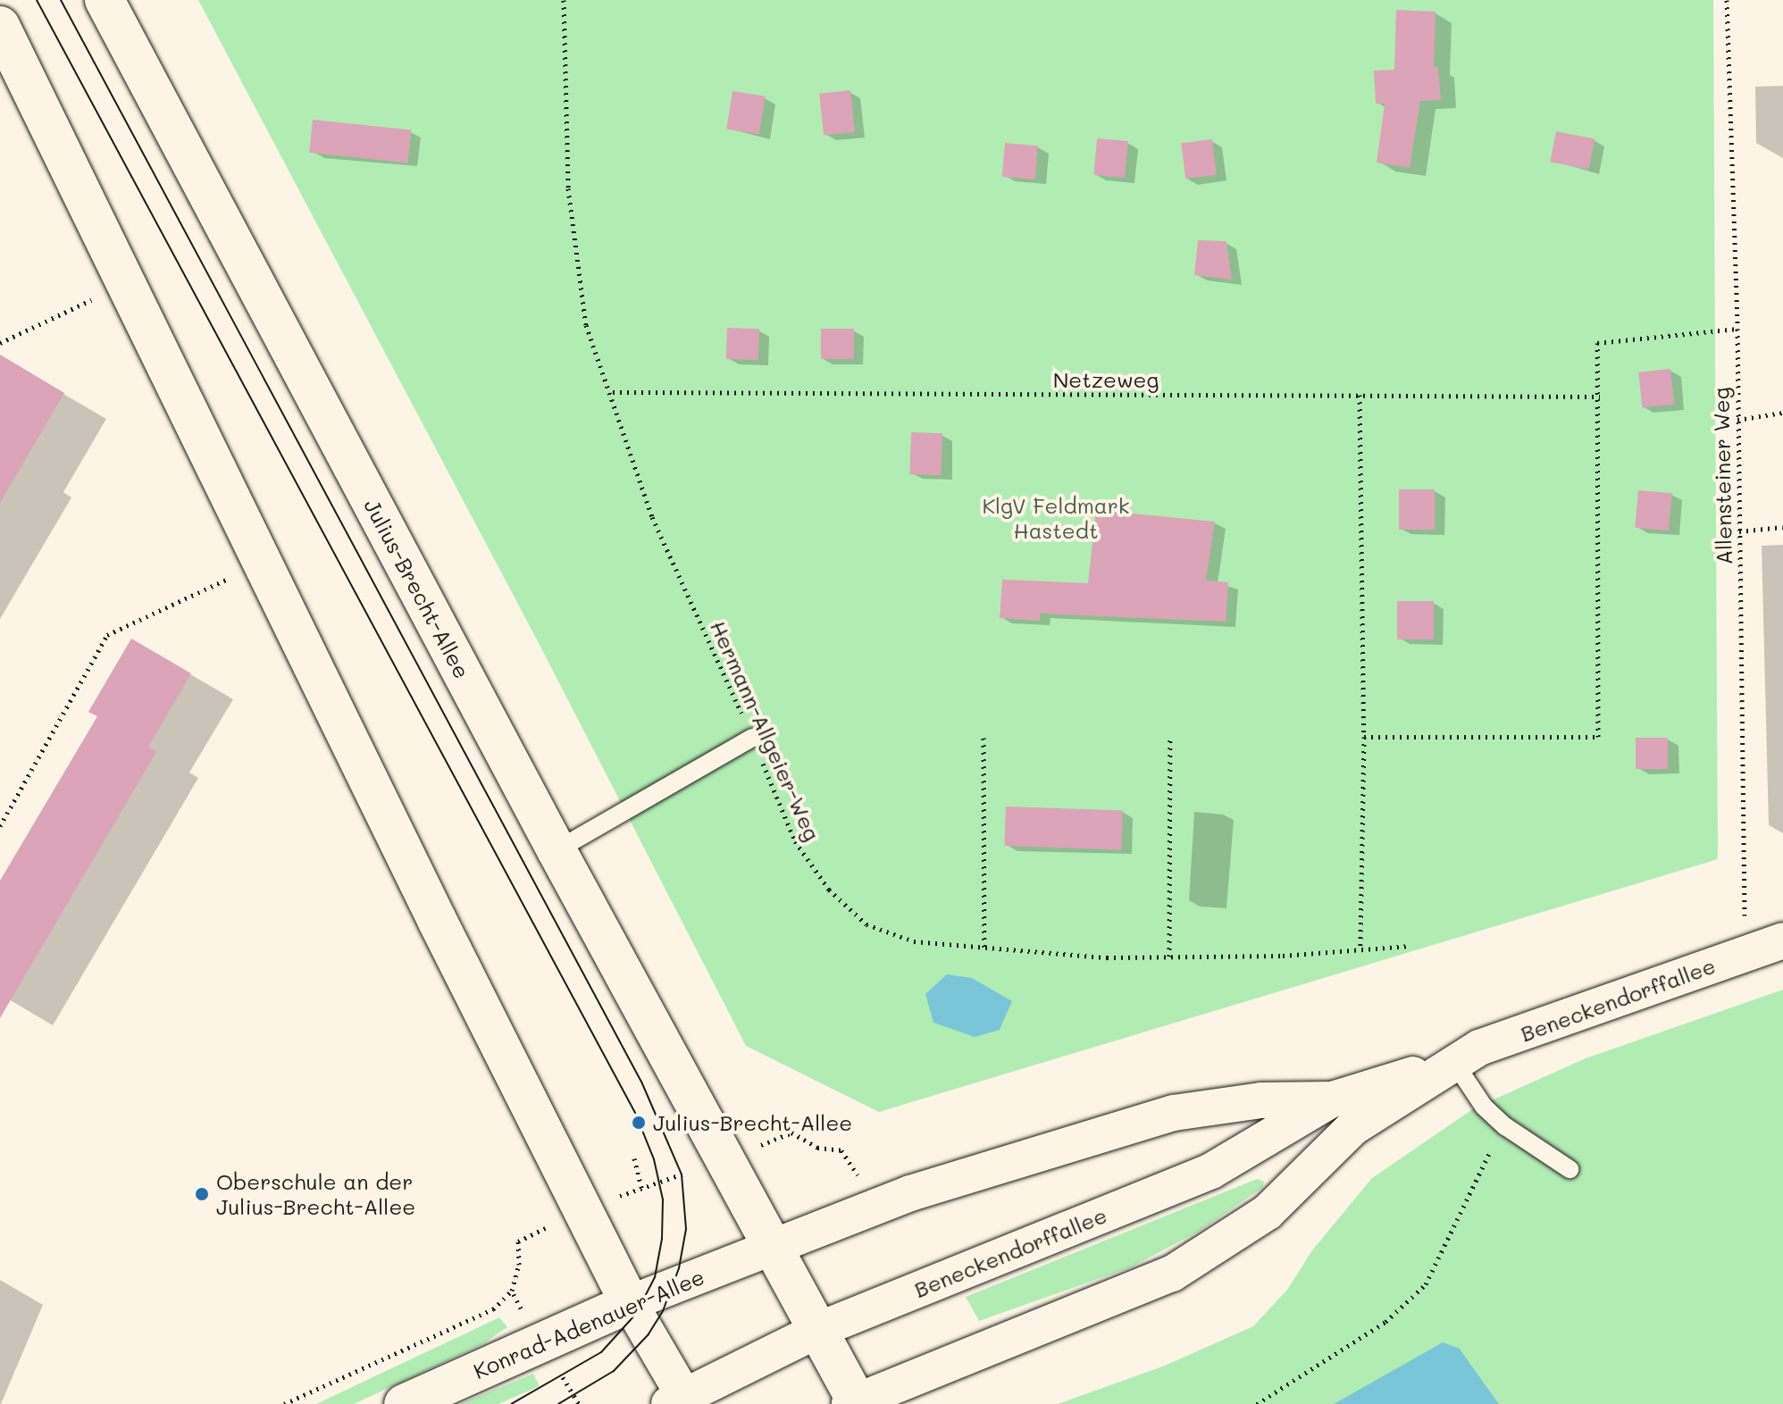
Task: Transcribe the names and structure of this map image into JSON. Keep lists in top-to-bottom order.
{
  "streets": {
    "main road": ["Julius-Brecht-Allee", "Konrad-Adenauer-Allee"],
    "street": ["Beneckendorffallee"],
    "path": ["Netzeweg", "Allensteiner Weg", "Hermann-Allgeier-Weg"]
  },
  "crossings": [
    ["Netzeweg", "Hermann-Allgeier-Weg"],
    ["Allensteiner Weg", "Beneckendorffallee"],
    ["Julius-Brecht-Allee", "Beneckendorffallee"],
    ["Julius-Brecht-Allee", "Konrad-Adenauer-Allee"],
    ["Beneckendorffallee", "Konrad-Adenauer-Allee"]
  ],
  "parks": ["KlgV Feldmark Hastedt"],
  "places": ["Julius-Brecht-Allee", "Oberschule an der Julius-Brecht-Allee"]
}
